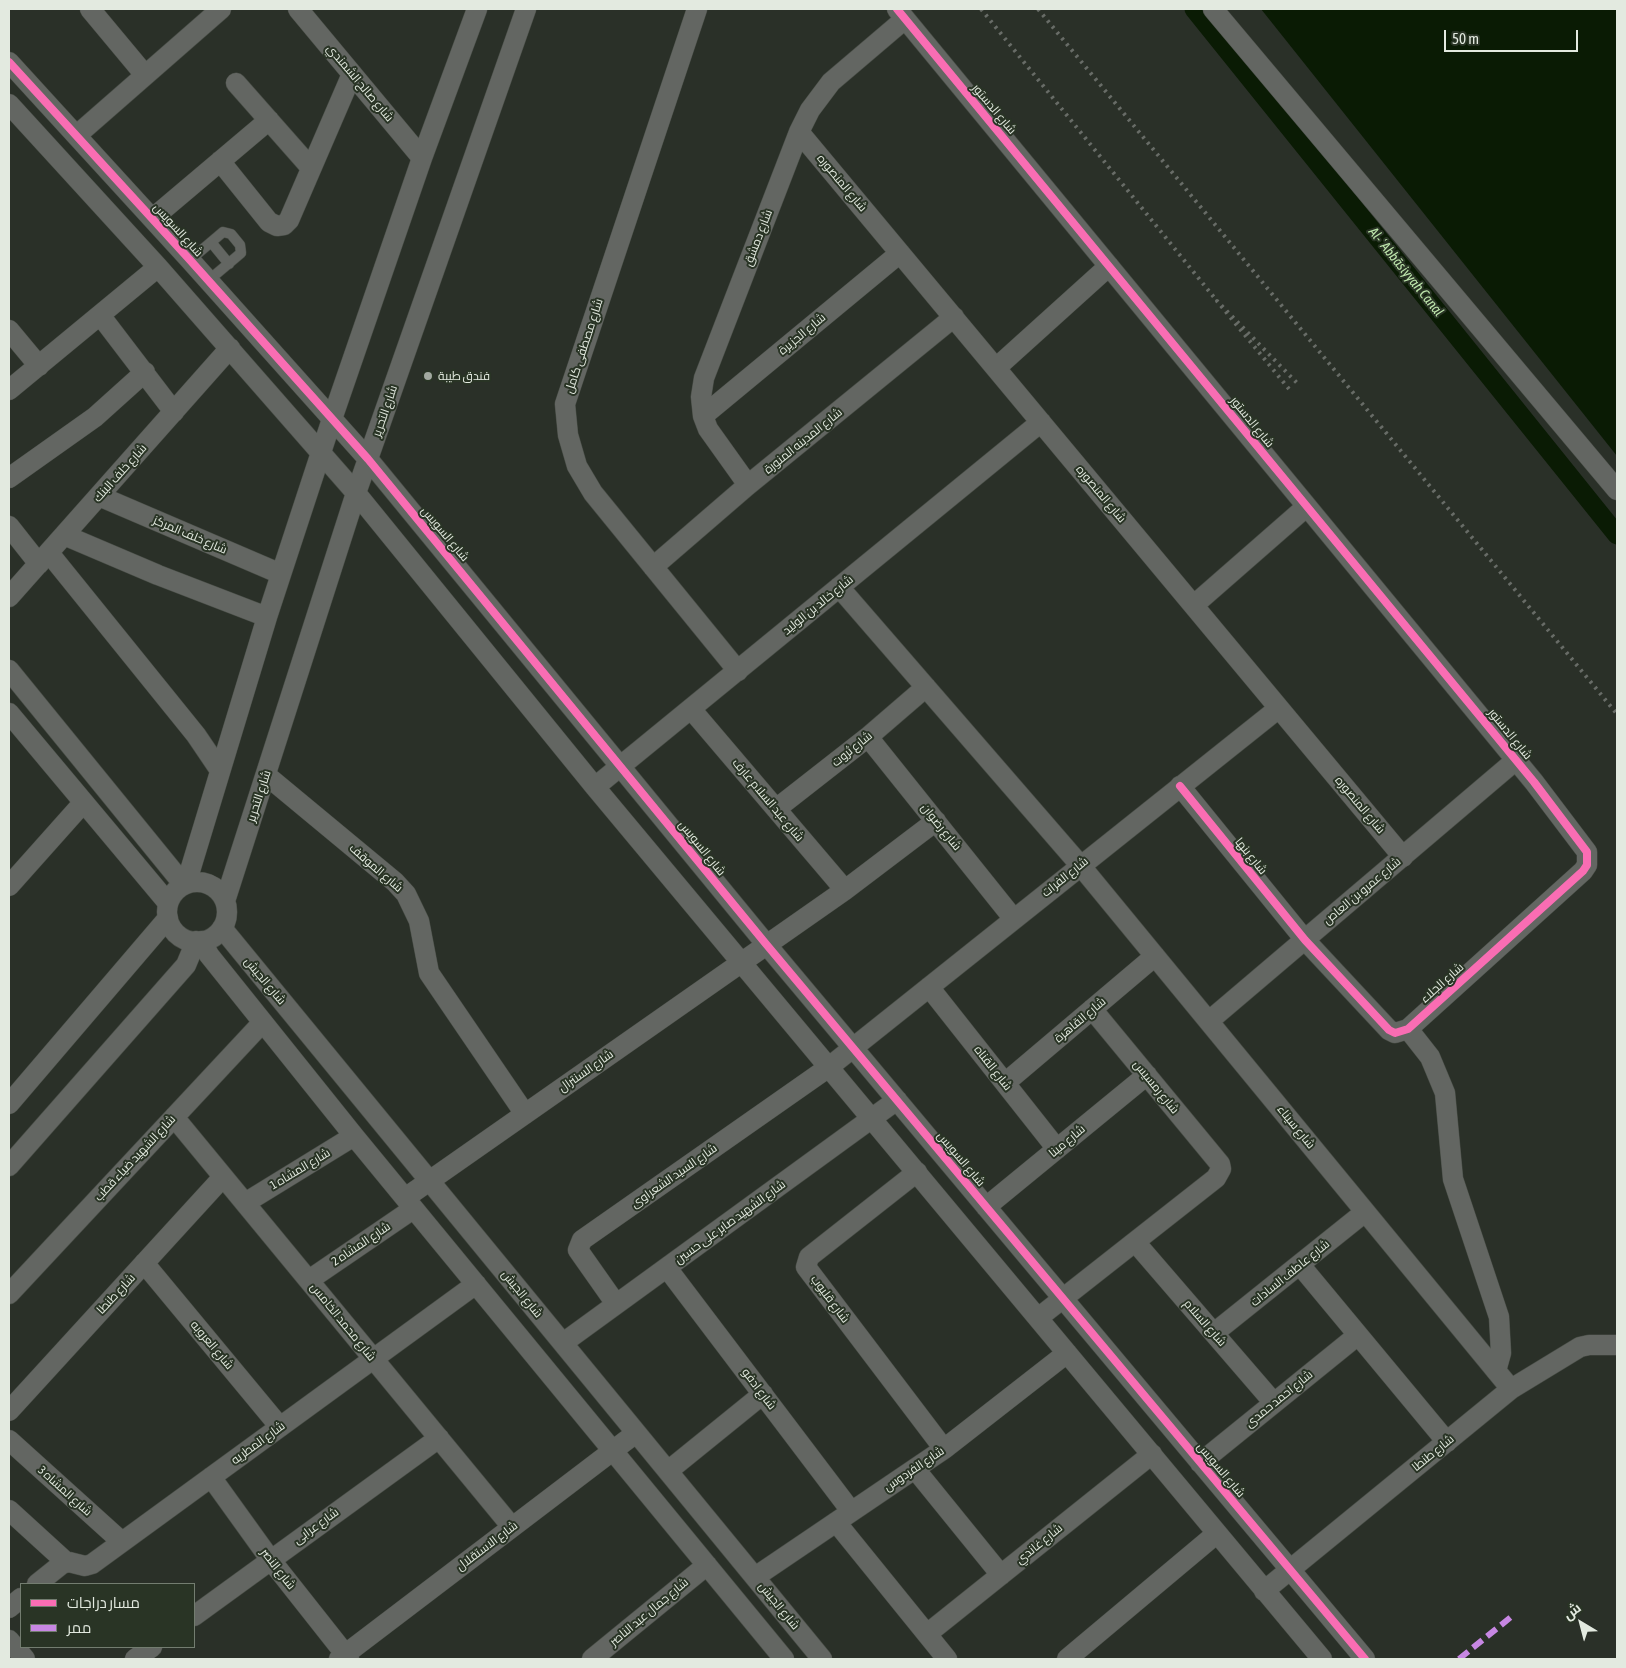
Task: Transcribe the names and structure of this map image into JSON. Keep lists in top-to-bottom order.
{
  "streets": {
    "street": [
      "شارع صالح الشمندي",
      "شارع الدستور",
      "شارع المنصوره",
      "شارع السويس",
      "شارع دمشق",
      "شارع الجزيرة",
      "شارع مصطفى كامل",
      "شارع التحرير",
      "شارع المدينه المنورة",
      "شارع خلف البنك",
      "شارع خلف المركز",
      "شارع خالد بن الوليد",
      "شارع ثروت",
      "شارع عبد السلام عارف",
      "شارع رضوان",
      "شارع بنها",
      "شارع الموقف",
      "شارع الفرات",
      "شارع عمرو بن العاص",
      "شارع الجيش",
      "شارع الجلاء",
      "شارع القاهرة",
      "شارع القناه",
      "شارع السنترال",
      "شارع رمسيس",
      "شارع سيناء",
      "شارع مينا",
      "شارع الشهيد ضياء قطب",
      "شارع المشاه 1",
      "شارع السيد الشعراوى",
      "شارع الشهيد صابر على حسين",
      "شارع المشاه 2",
      "شارع عاطف السادات",
      "شارع طنطا",
      "شارع قليوب",
      "شارع محمد الخامس",
      "شارع السلام",
      "شارع العروبه",
      "شارع ادفو",
      "شارع احمد حمدى",
      "شارع المطريه",
      "شارع الفردوس",
      "شارع المشاه 3",
      "شارع عرابى",
      "شارع غاندي",
      "شارع الاستقلال",
      "شارع النصر",
      "شارع جمال عبد الناصر"
    ]
  },
  "crossings": [
    ["شارع الدستور", "شارع دمشق"],
    ["شارع الدستور", "شارع عمرو بن العاص"],
    ["شارع الدستور", "شارع الجلاء"],
    ["شارع المنصوره", "شارع دمشق"],
    ["شارع المنصوره", "شارع الجزيرة"],
    ["شارع المنصوره", "شارع المدينه المنورة"],
    ["شارع المنصوره", "شارع خالد بن الوليد"],
    ["شارع المنصوره", "شارع الفرات"],
    ["شارع المنصوره", "شارع عمرو بن العاص"],
    ["شارع السويس", "شارع التحرير"],
    ["شارع السويس", "شارع خالد بن الوليد"],
    ["شارع السويس", "شارع الفرات"],
    ["شارع السويس", "شارع السنترال"],
    ["شارع السويس", "شارع مينا"],
    ["شارع السويس", "شارع الشهيد صابر على حسين"],
    ["شارع السويس", "شارع طنطا"],
    ["شارع السويس", "شارع احمد حمدى"],
    ["شارع دمشق", "شارع الجزيرة"],
    ["شارع دمشق", "شارع المدينه المنورة"],
    ["شارع مصطفى كامل", "شارع المدينه المنورة"],
    ["شارع مصطفى كامل", "شارع خالد بن الوليد"],
    ["شارع التحرير", "شارع الموقف"],
    ["شارع التحرير", "شارع الجيش"],
    ["شارع خلف البنك", "شارع خلف المركز"],
    ["شارع خالد بن الوليد", "شارع عبد السلام عارف"],
    ["شارع خالد بن الوليد", "شارع سيناء"],
    ["شارع ثروت", "شارع عبد السلام عارف"],
    ["شارع ثروت", "شارع رضوان"],
    ["شارع ثروت", "شارع سيناء"],
    ["شارع عبد السلام عارف", "شارع السنترال"],
    ["شارع رضوان", "شارع الفرات"],
    ["شارع رضوان", "شارع السنترال"],
    ["شارع بنها", "شارع الفرات"],
    ["شارع بنها", "شارع عمرو بن العاص"],
    ["شارع الموقف", "شارع السنترال"],
    ["شارع الفرات", "شارع القناه"],
    ["شارع الفرات", "شارع سيناء"],
    ["شارع الفرات", "شارع السيد الشعراوى"],
    ["شارع عمرو بن العاص", "شارع سيناء"],
    ["شارع الجيش", "شارع السنترال"],
    ["شارع الجيش", "شارع الشهيد صابر على حسين"],
    ["شارع الجيش", "شارع الفردوس"],
    ["شارع الجيش", "شارع الاستقلال"],
    ["شارع القاهرة", "شارع القناه"],
    ["شارع القاهرة", "شارع رمسيس"],
    ["شارع القاهرة", "شارع سيناء"],
    ["شارع القناه", "شارع مينا"],
    ["شارع السنترال", "شارع المشاه 2"],
    ["شارع رمسيس", "شارع مينا"],
    ["شارع رمسيس", "شارع السلام"],
    ["شارع سيناء", "شارع عاطف السادات"],
    ["شارع سيناء", "شارع طنطا"],
    ["شارع الشهيد ضياء قطب", "شارع محمد الخامس"],
    ["شارع المشاه 1", "شارع محمد الخامس"],
    ["شارع السيد الشعراوى", "شارع الشهيد صابر على حسين"],
    ["شارع الشهيد صابر على حسين", "شارع ادفو"],
    ["شارع المشاه 2", "شارع محمد الخامس"],
    ["شارع عاطف السادات", "شارع السلام"],
    ["شارع طنطا", "شارع محمد الخامس"],
    ["شارع طنطا", "شارع العروبه"],
    ["شارع قليوب", "شارع الفردوس"],
    ["شارع محمد الخامس", "شارع المطريه"],
    ["شارع محمد الخامس", "شارع عرابى"],
    ["شارع محمد الخامس", "شارع الاستقلال"],
    ["شارع السلام", "شارع احمد حمدى"],
    ["شارع العروبه", "شارع المطريه"],
    ["شارع ادفو", "شارع الفردوس"],
    ["شارع ادفو", "شارع غاندي"],
    ["شارع المطريه", "شارع المشاه 3"],
    ["شارع المطريه", "شارع النصر"],
    ["شارع عرابى", "شارع النصر"],
    ["شارع الاستقلال", "شارع النصر"]
  ],
  "water": ["Al-ʿAbbāsiyyah Canal"],
  "places": ["فندق طيبة"],
  "legend": ["مسار دراجات", "ممر"],
  "scale_bar": "50 m",
  "north": "top left"
}
